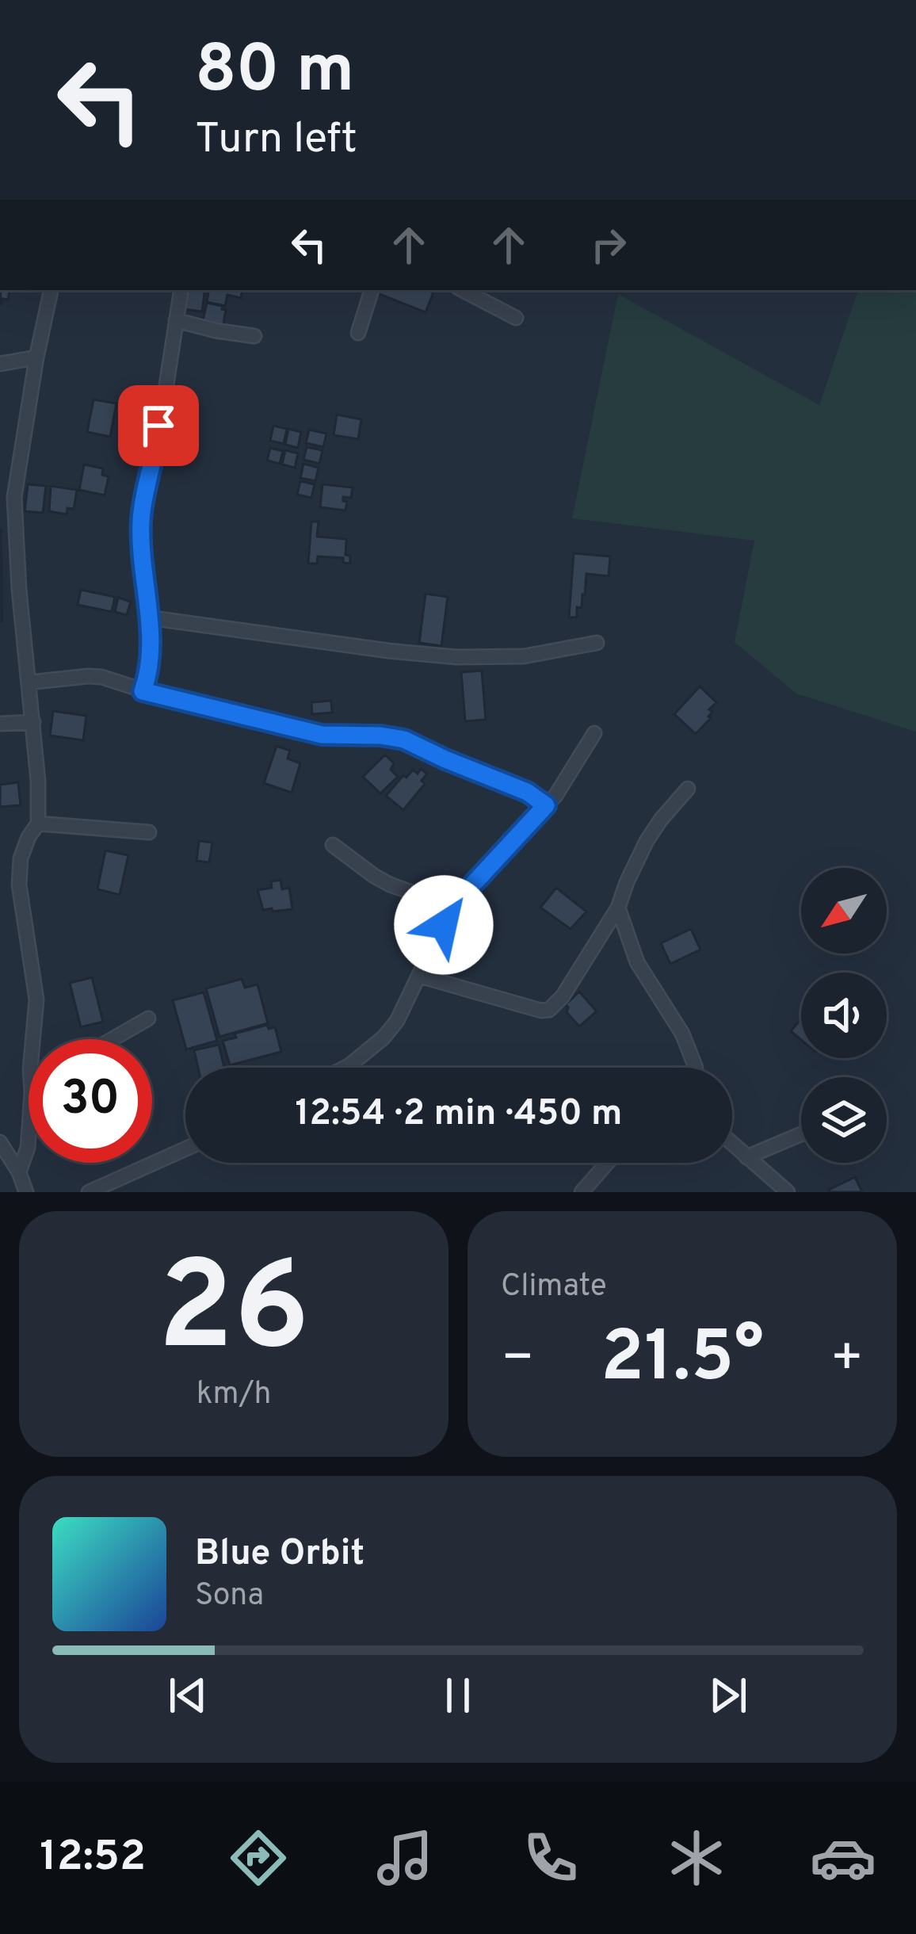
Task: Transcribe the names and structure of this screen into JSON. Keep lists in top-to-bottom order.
{
  "north": "bottom left",
  "page": {
    "turn": ["80 m", "Turn left"],
    "limit": "30",
    "trip": "12:54 · 2 min · 450 m",
    "tile": [
      ["26", "km/h"],
      "Climate"
    ],
    "heat": ["−", "21.5°", "+"],
    "song": ["Blue Orbit", "Sona"],
    "tabs": "12:52"
  }
}
